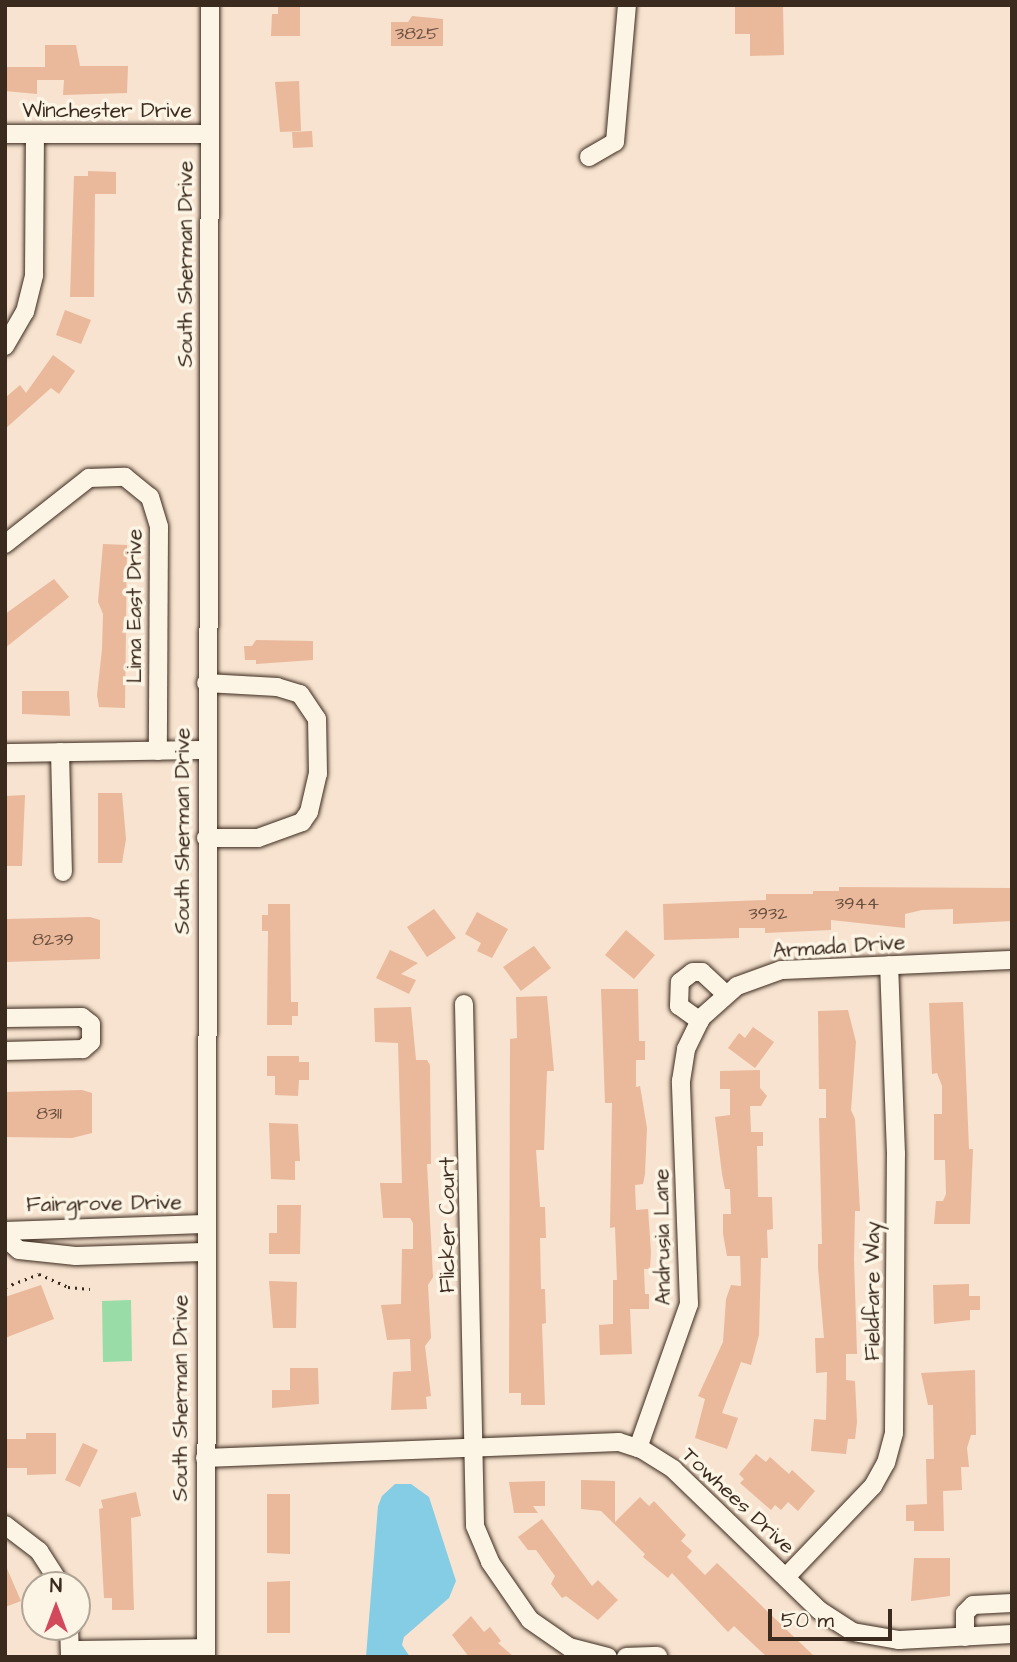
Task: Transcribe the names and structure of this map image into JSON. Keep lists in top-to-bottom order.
{
  "streets": {
    "street": [
      "Winchester Drive",
      "South Sherman Drive",
      "Lima East Drive",
      "Armada Drive",
      "Fairgrove Drive",
      "Flicker Court",
      "Andrusia Lane",
      "Fieldfare Way",
      "Towhees Drive"
    ]
  },
  "crossings": [
    ["Winchester Drive", "South Sherman Drive"],
    ["South Sherman Drive", "Fairgrove Drive"],
    ["South Sherman Drive", "Towhees Drive"],
    ["Armada Drive", "Andrusia Lane"],
    ["Armada Drive", "Fieldfare Way"],
    ["Flicker Court", "Towhees Drive"],
    ["Andrusia Lane", "Towhees Drive"],
    ["Fieldfare Way", "Towhees Drive"]
  ],
  "house_numbers": [
    "3825",
    "3944",
    "3932",
    "8239",
    "8311"
  ],
  "scale_bar": "50 m",
  "north": "top"
}
